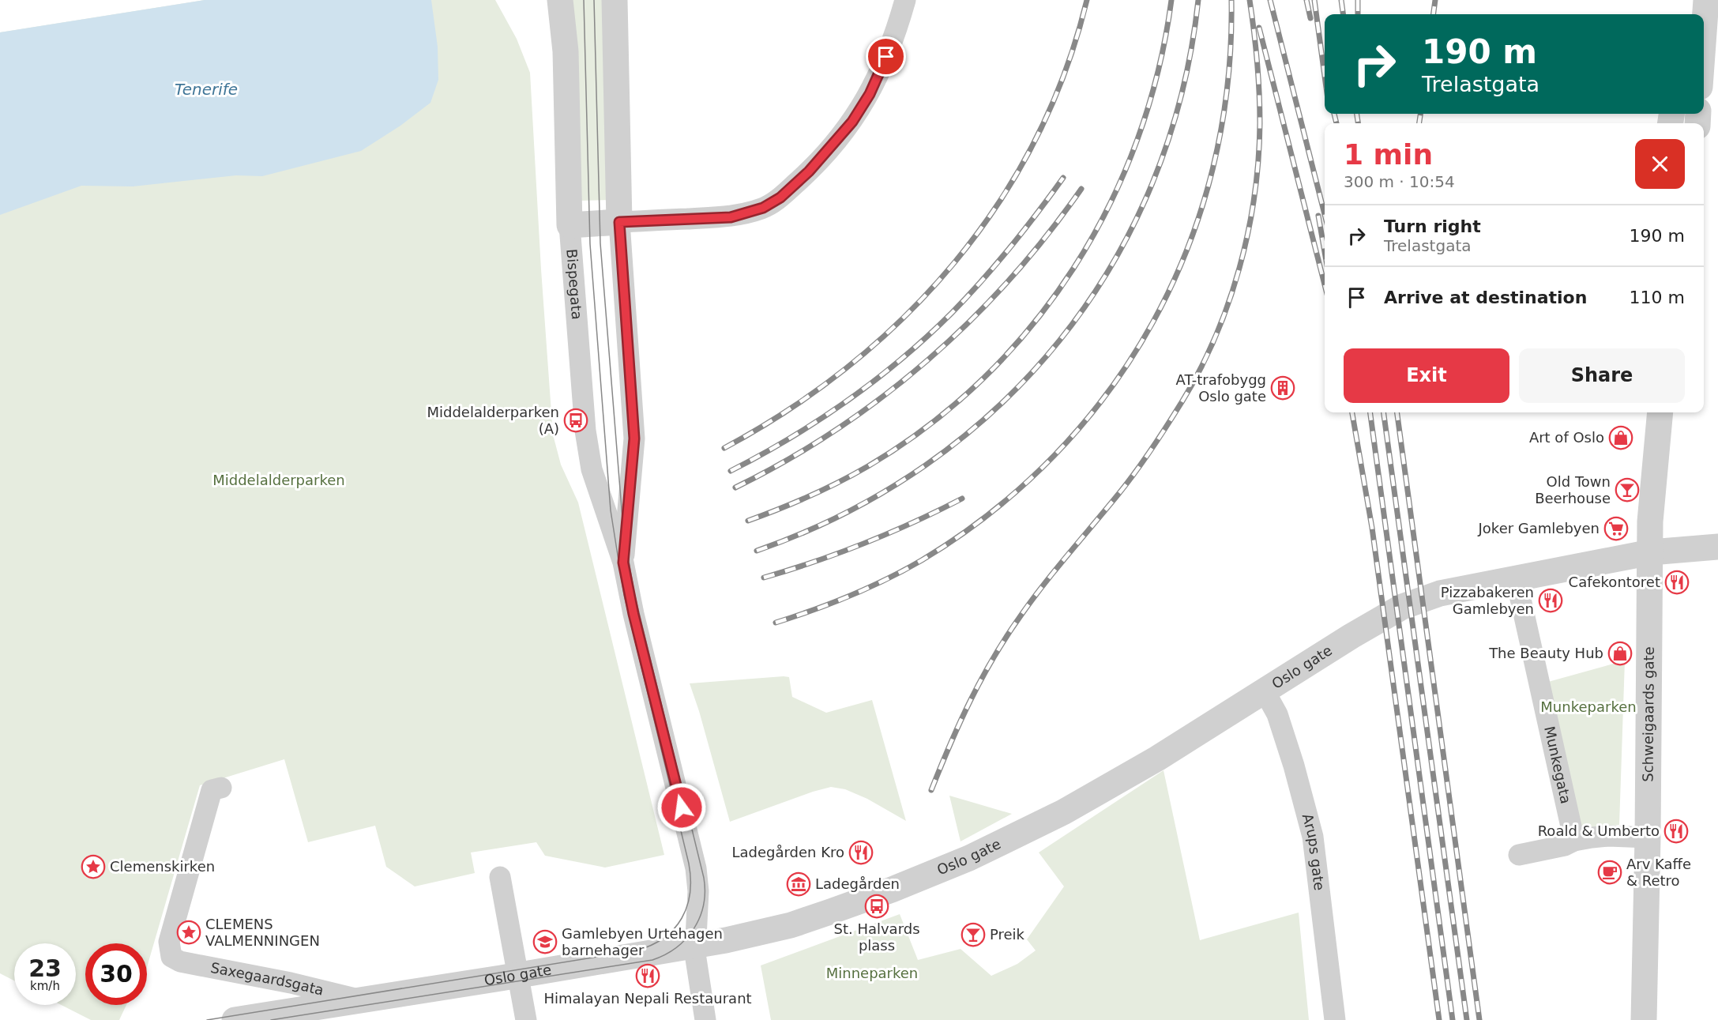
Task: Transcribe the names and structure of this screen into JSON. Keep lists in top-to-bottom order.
{
  "streets": {
    "street": [
      "Bispegata",
      "Oslo gate",
      "Schweigaards gate",
      "Munkegata",
      "Arups gate",
      "Saxegaardsgata"
    ]
  },
  "crossings": [
    ["Bispegata", "Oslo gate"],
    ["Oslo gate", "Schweigaards gate"],
    ["Oslo gate", "Munkegata"],
    ["Oslo gate", "Arups gate"],
    ["Oslo gate", "Saxegaardsgata"]
  ],
  "water": ["Tenerife"],
  "parks": ["Middelalderparken", "Munkeparken", "Minneparken"],
  "places": {
    "building": ["AT-trafobygg Oslo gate"],
    "bus stop": ["Middelalderparken (A)", "St. Halvards plass"],
    "shop": ["Art of Oslo", "The Beauty Hub"],
    "bar": ["Old Town Beerhouse", "Preik"],
    "supermarket": ["Joker Gamlebyen"],
    "restaurant": [
      "Cafekontoret",
      "Pizzabakeren Gamlebyen",
      "Roald & Umberto",
      "Ladegården Kro",
      "Himalayan Nepali Restaurant"
    ],
    "place": ["Clemenskirken", "CLEMENS VALMENNINGEN"],
    "cafe": ["Arv Kaffe & Retro"],
    "museum": ["Ladegården"],
    "school or university": ["Gamlebyen Urtehagen barnehager"]
  },
  "page": {
    "turn": ["190 m", "Trelastgata"],
    "heading": ["1 min", "300 m · 10:54"],
    "list": [
      {
        "name": "Turn right",
        "note": "Trelastgata",
        "value": "190 m"
      },
      {
        "name": "Arrive at destination",
        "value": "110 m"
      }
    ],
    "buttons": ["Exit", "Share"],
    "speed": "23 km/h",
    "limit": "30"
  }
}
